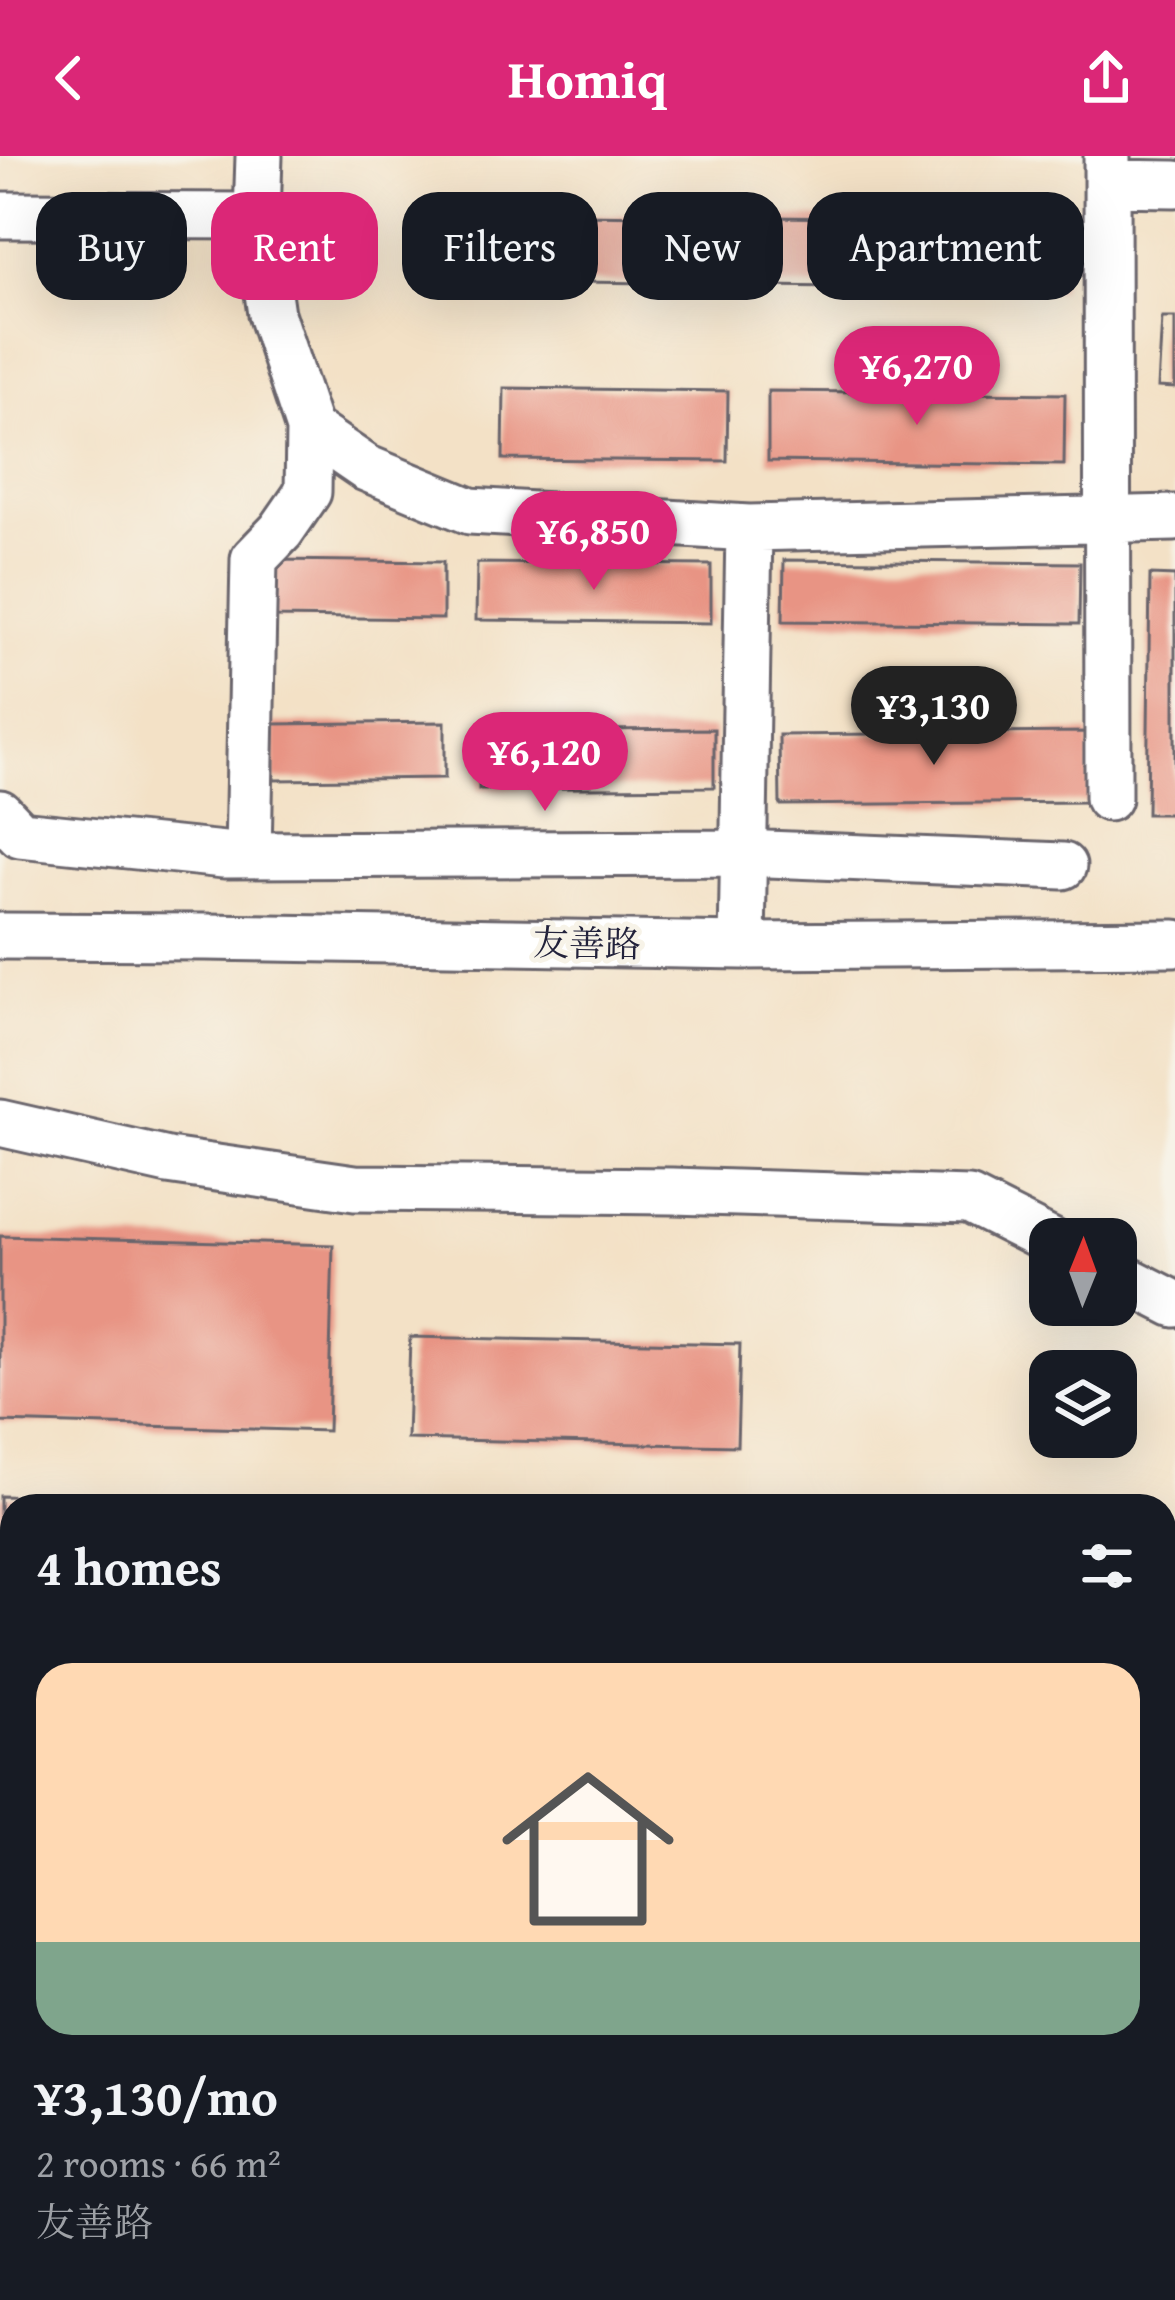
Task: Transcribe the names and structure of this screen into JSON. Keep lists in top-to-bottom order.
{
  "streets": {
    "street": ["友善路"]
  },
  "north": "top",
  "page": {
    "header": "Homiq",
    "chip": [
      "Buy",
      "Rent",
      "Filters",
      "New",
      "Apartment"
    ],
    "price": [
      "¥6,270",
      "¥6,850",
      "¥3,130",
      "¥6,120"
    ],
    "heading": "4 homes",
    "list": [
      {
        "name": "¥3,130/mo",
        "note": "2 rooms · 66 m² · 友善路"
      }
    ]
  }
}
